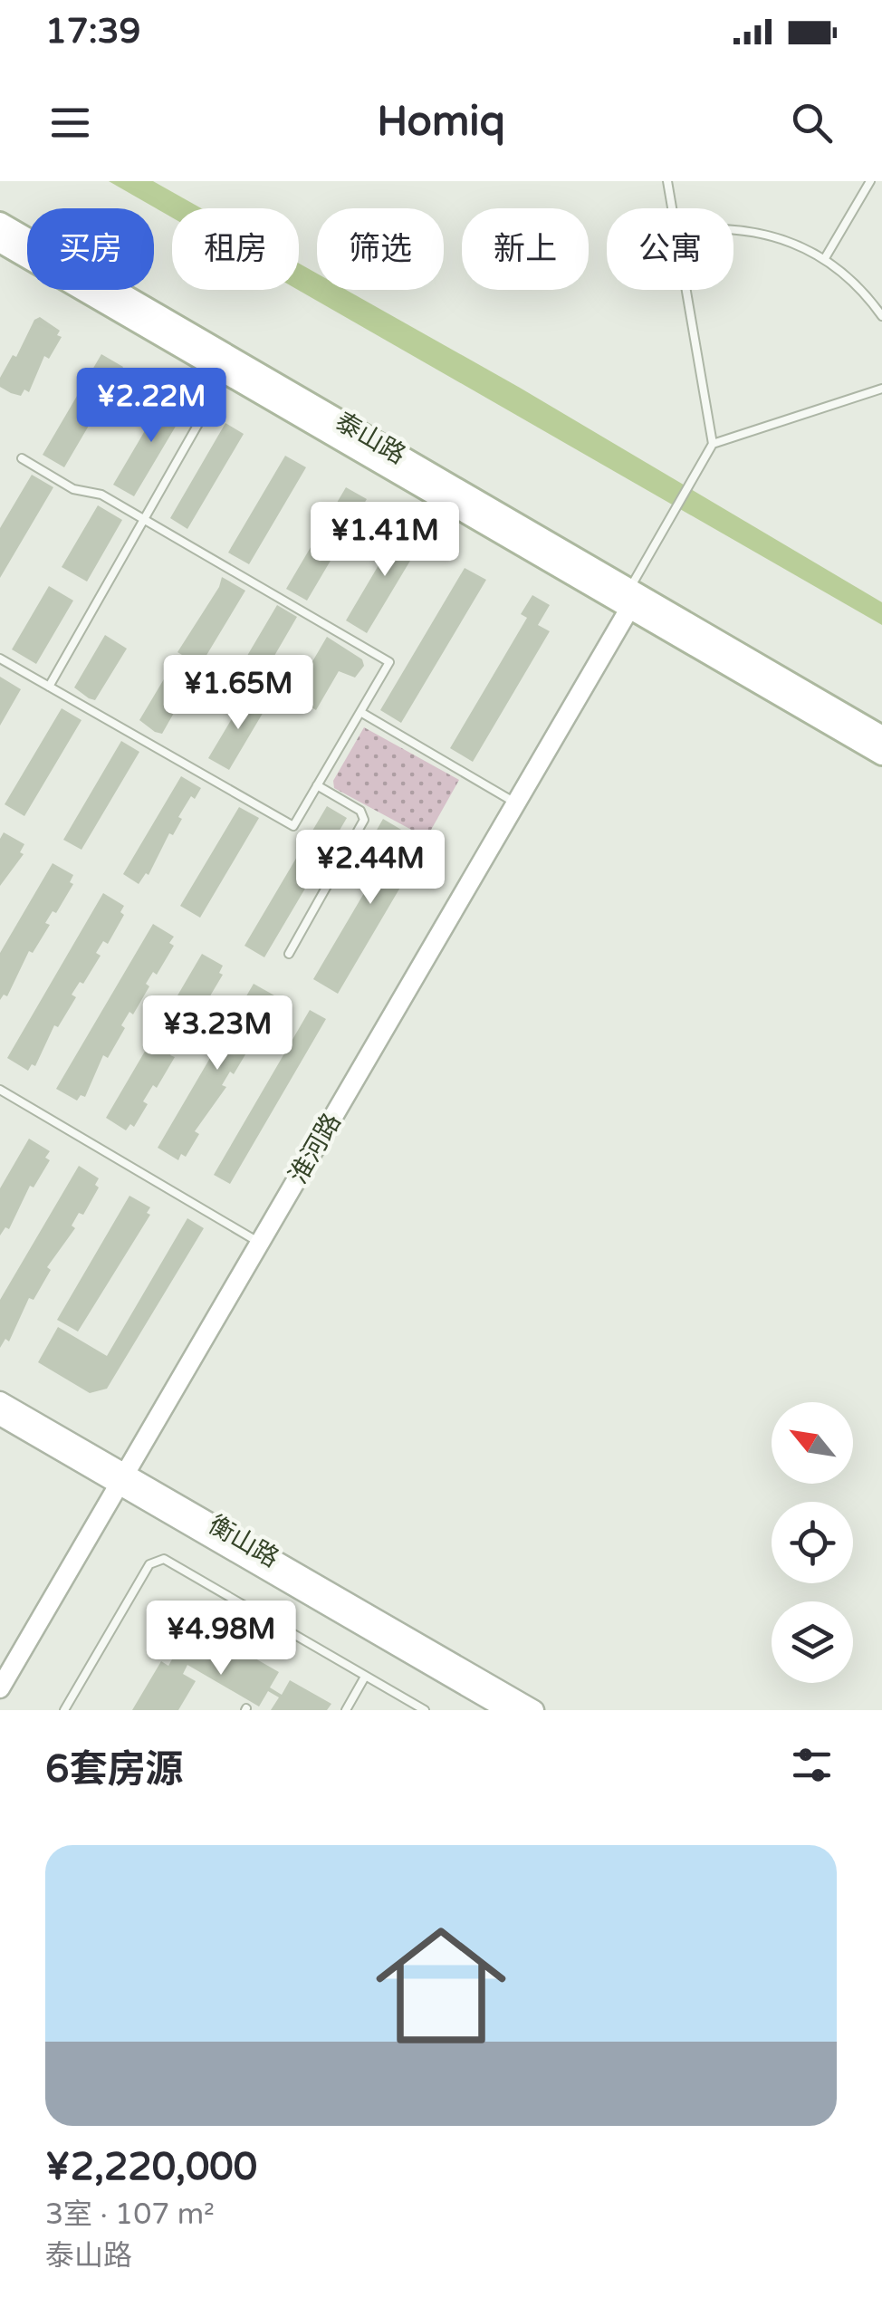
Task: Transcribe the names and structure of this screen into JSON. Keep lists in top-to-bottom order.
{
  "streets": {
    "main road": ["泰山路"],
    "street": ["淮河路", "衡山路"]
  },
  "crossings": [
    ["泰山路", "淮河路"],
    ["淮河路", "衡山路"]
  ],
  "north": "top left",
  "page": {
    "status": "17:39",
    "header": "Homiq",
    "chip": [
      "买房",
      "租房",
      "筛选",
      "新上",
      "公寓"
    ],
    "price": [
      "¥2.22M",
      "¥1.41M",
      "¥1.65M",
      "¥2.44M",
      "¥3.23M",
      "¥4.98M"
    ],
    "heading": "6套房源",
    "list": [
      {
        "name": "¥2,220,000",
        "note": "3室 · 107 m² · 泰山路"
      }
    ]
  }
}
